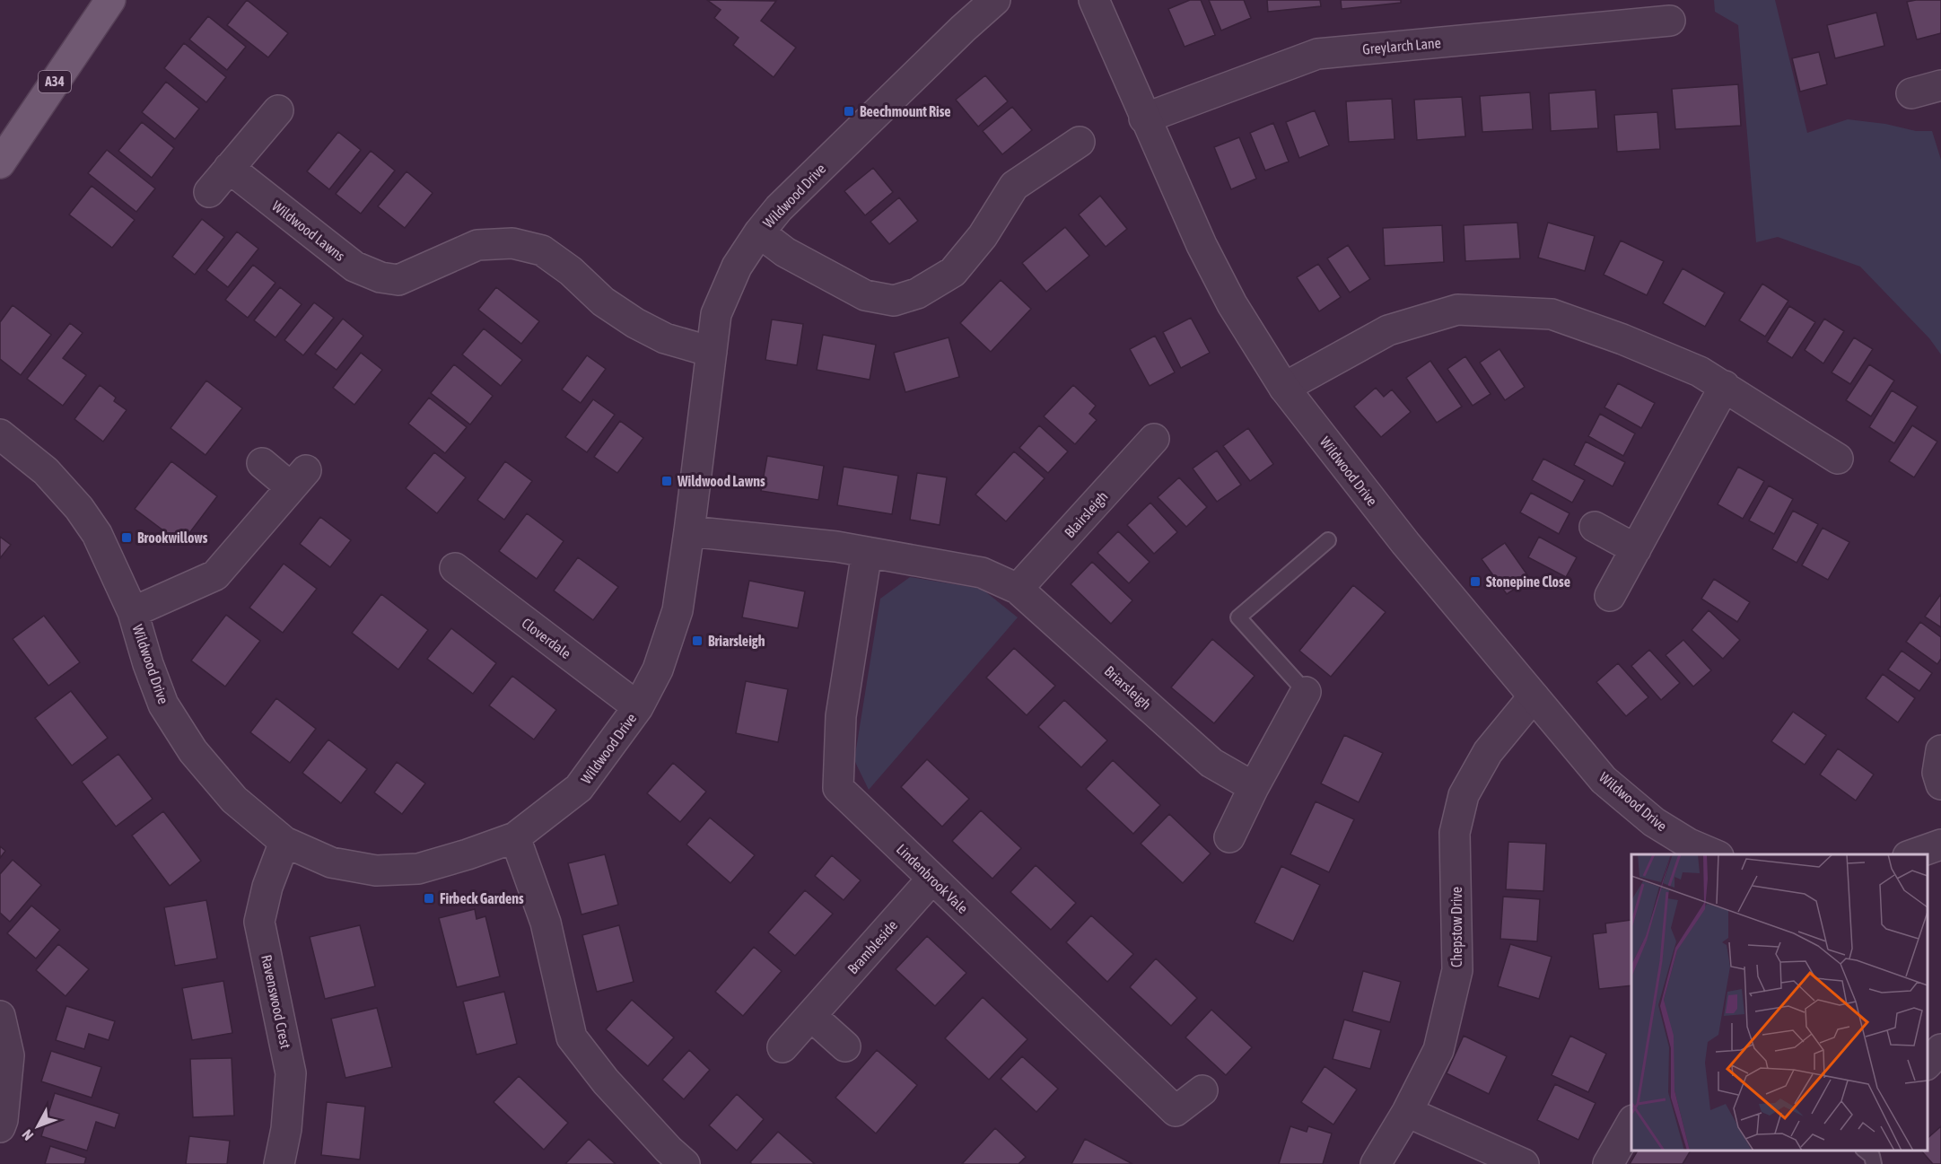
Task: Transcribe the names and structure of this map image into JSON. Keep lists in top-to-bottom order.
{
  "streets": {
    "main road": ["A34"],
    "street": [
      "Greylarch Lane",
      "Wildwood Drive",
      "Wildwood Lawns",
      "Blairsleigh",
      "Cloverdale",
      "Briarsleigh",
      "Lindenbrook Vale",
      "Chepstow Drive",
      "Brambleside",
      "Ravenswood Crest"
    ]
  },
  "crossings": [
    ["Greylarch Lane", "Wildwood Drive"],
    ["Wildwood Drive", "Wildwood Lawns"],
    ["Wildwood Drive", "Cloverdale"],
    ["Wildwood Drive", "Briarsleigh"],
    ["Wildwood Drive", "Chepstow Drive"],
    ["Wildwood Drive", "Ravenswood Crest"],
    ["Blairsleigh", "Briarsleigh"],
    ["Briarsleigh", "Lindenbrook Vale"],
    ["Lindenbrook Vale", "Brambleside"]
  ],
  "places": {
    "transit": [
      "Beechmount Rise",
      "Wildwood Lawns",
      "Brookwillows",
      "Stonepine Close",
      "Briarsleigh",
      "Firbeck Gardens"
    ]
  },
  "north": "bottom left"
}
